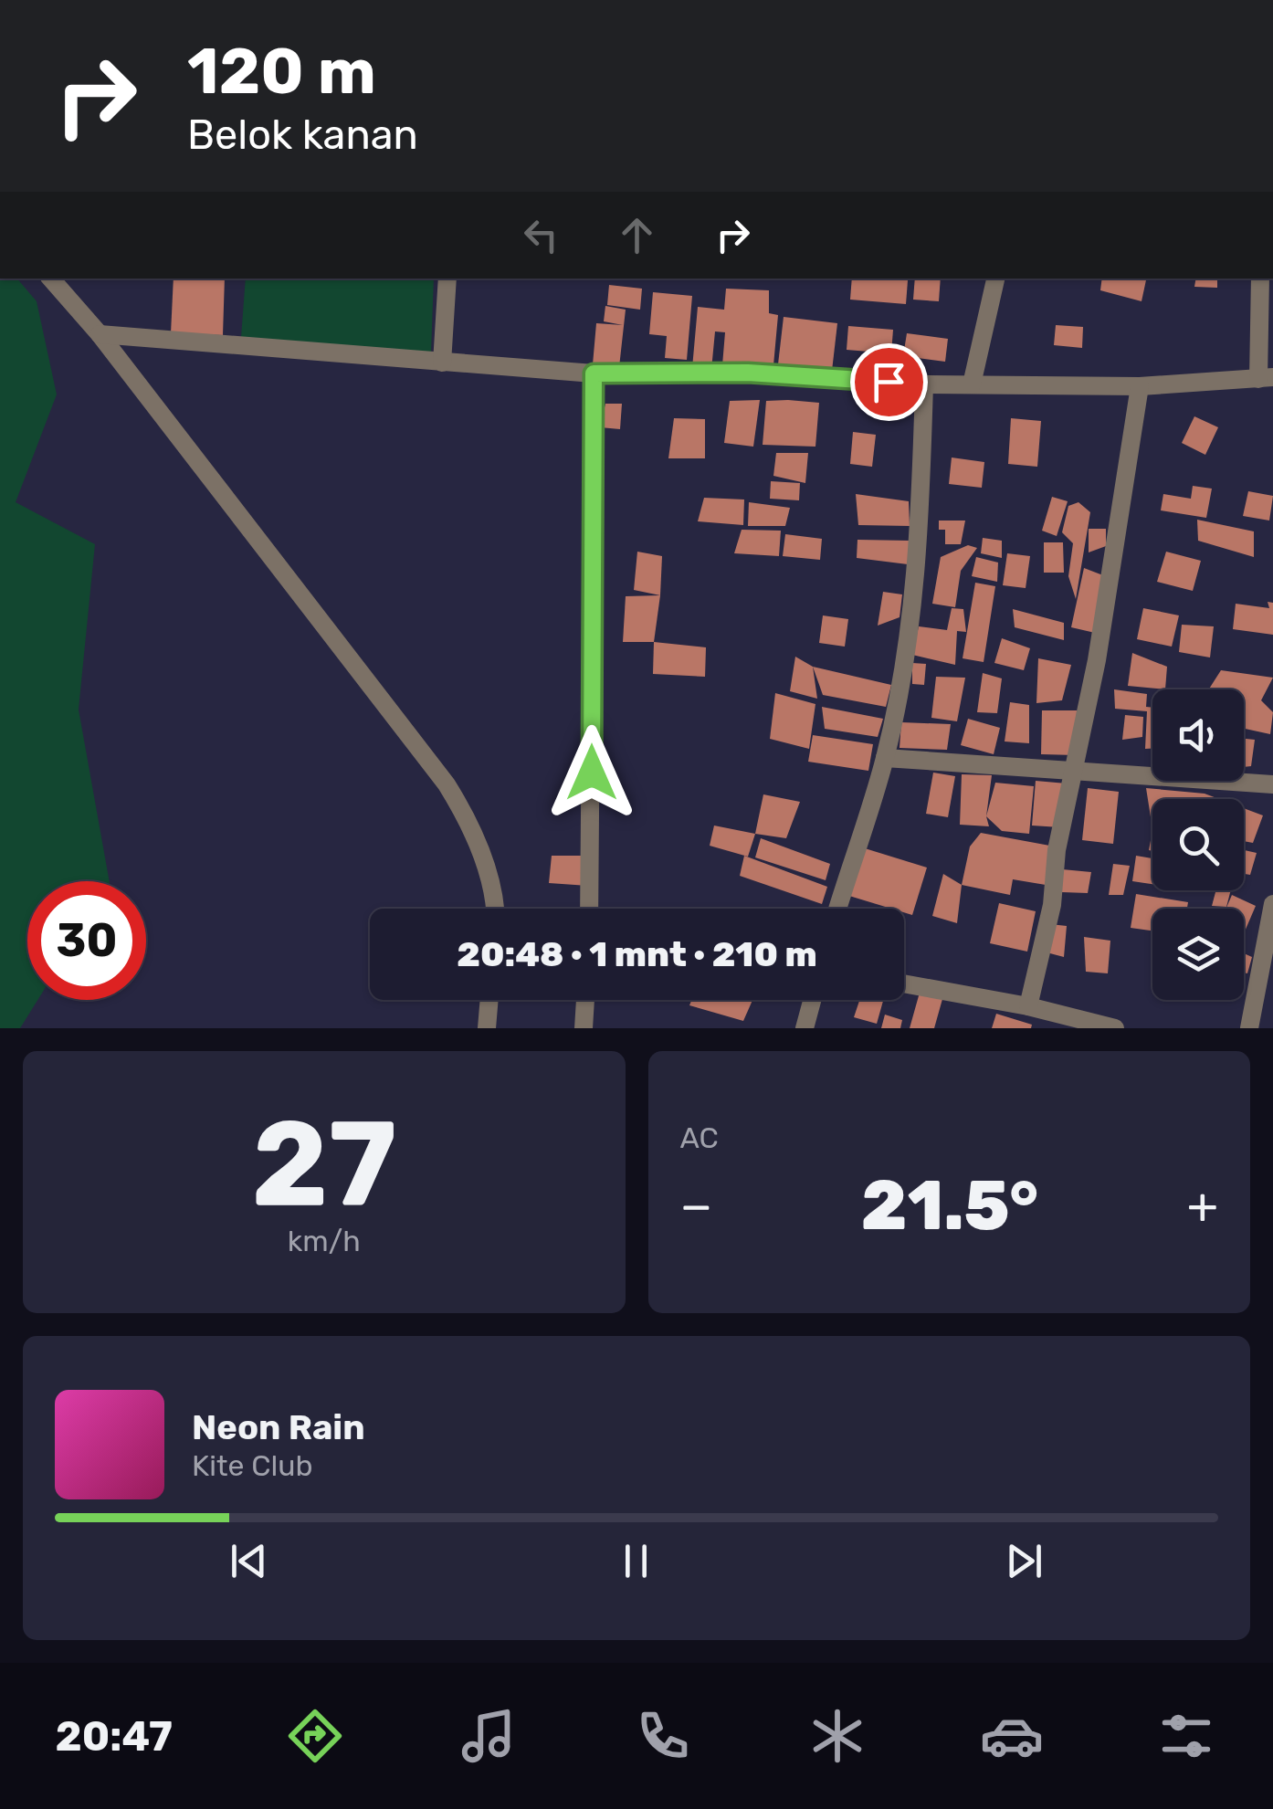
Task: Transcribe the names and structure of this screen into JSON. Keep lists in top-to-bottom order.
{
  "page": {
    "turn": ["120 m", "Belok kanan"],
    "limit": "30",
    "trip": "20:48 · 1 mnt · 210 m",
    "tile": [
      ["27", "km/h"],
      "AC"
    ],
    "heat": ["−", "21.5°", "+"],
    "song": ["Neon Rain", "Kite Club"],
    "tabs": "20:47"
  }
}
